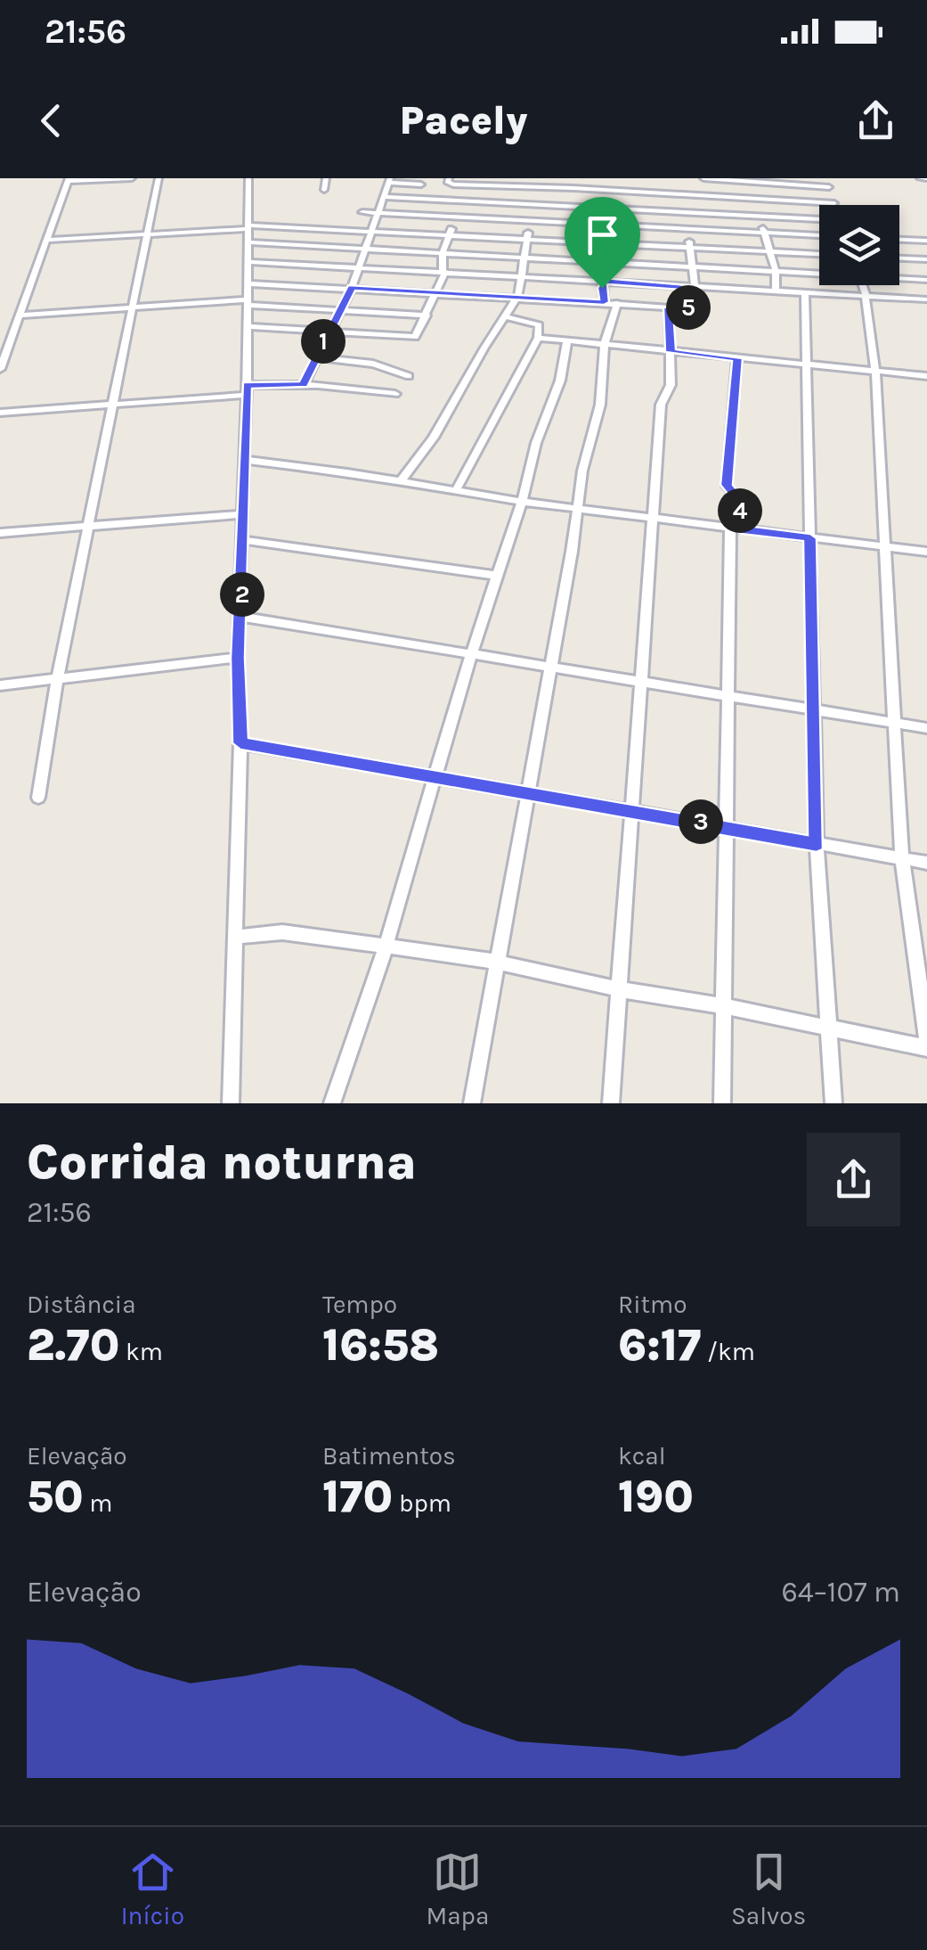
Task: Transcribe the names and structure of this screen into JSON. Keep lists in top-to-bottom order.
{
  "page": {
    "status": "21:56",
    "header": "Pacely",
    "pins": [
      "5",
      "1",
      "4",
      "2",
      "3"
    ],
    "heading": ["Corrida noturna", "21:56"],
    "stats": [
      ["Distância", "2.70 km"],
      ["Tempo", "16:58"],
      ["Ritmo", "6:17 /km"],
      ["Elevação", "50 m"],
      ["Batimentos", "170 bpm"],
      ["kcal", "190"]
    ],
    "chart": ["Elevação", "64–107 m"],
    "tabs": ["Início", "Mapa", "Salvos"]
  }
}
